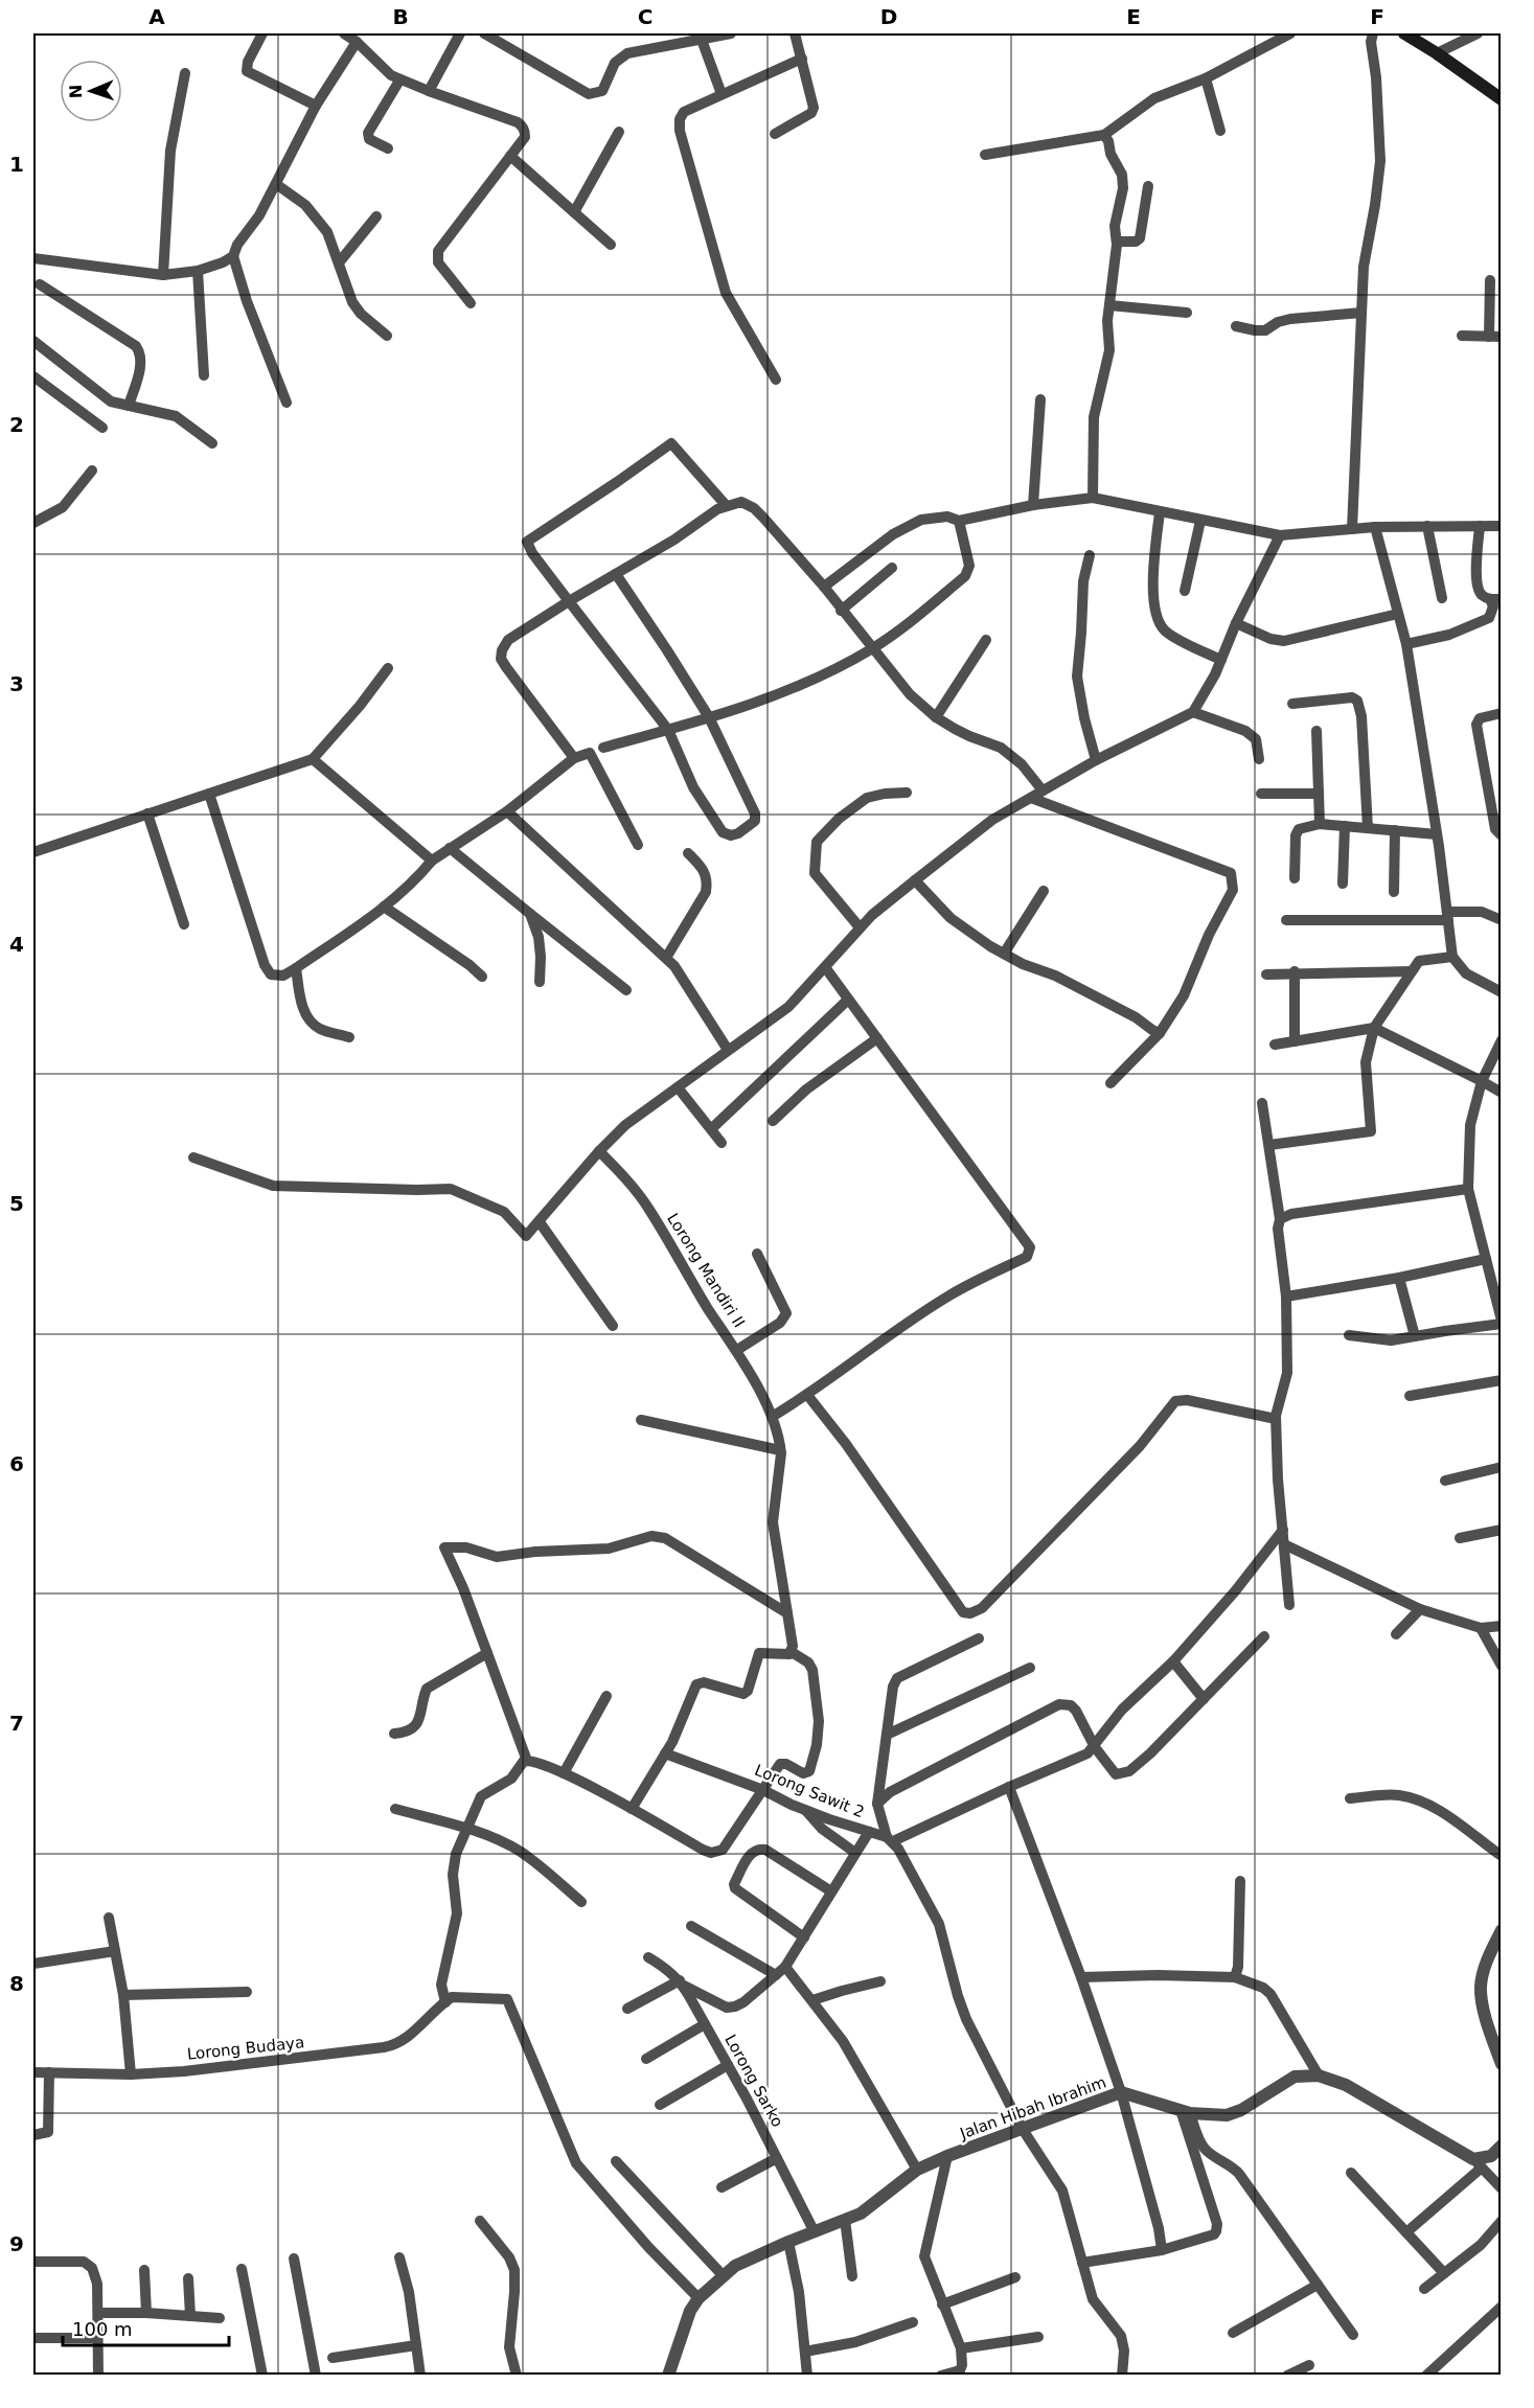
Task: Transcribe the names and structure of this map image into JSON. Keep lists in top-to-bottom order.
{
  "streets": {
    "street": [
      "Lorong Mandiri II",
      "Lorong Sawit 2",
      "Lorong Budaya",
      "Lorong Sarko",
      "Jalan Hibah Ibrahim"
    ]
  },
  "crossings": [
    ["Lorong Sarko", "Jalan Hibah Ibrahim"]
  ],
  "scale_bar": "100 m",
  "north": "left",
  "grid": {
    "columns": [
      "A",
      "B",
      "C",
      "D",
      "E",
      "F"
    ],
    "rows": [
      "1",
      "2",
      "3",
      "4",
      "5",
      "6",
      "7",
      "8",
      "9"
    ]
  }
}
